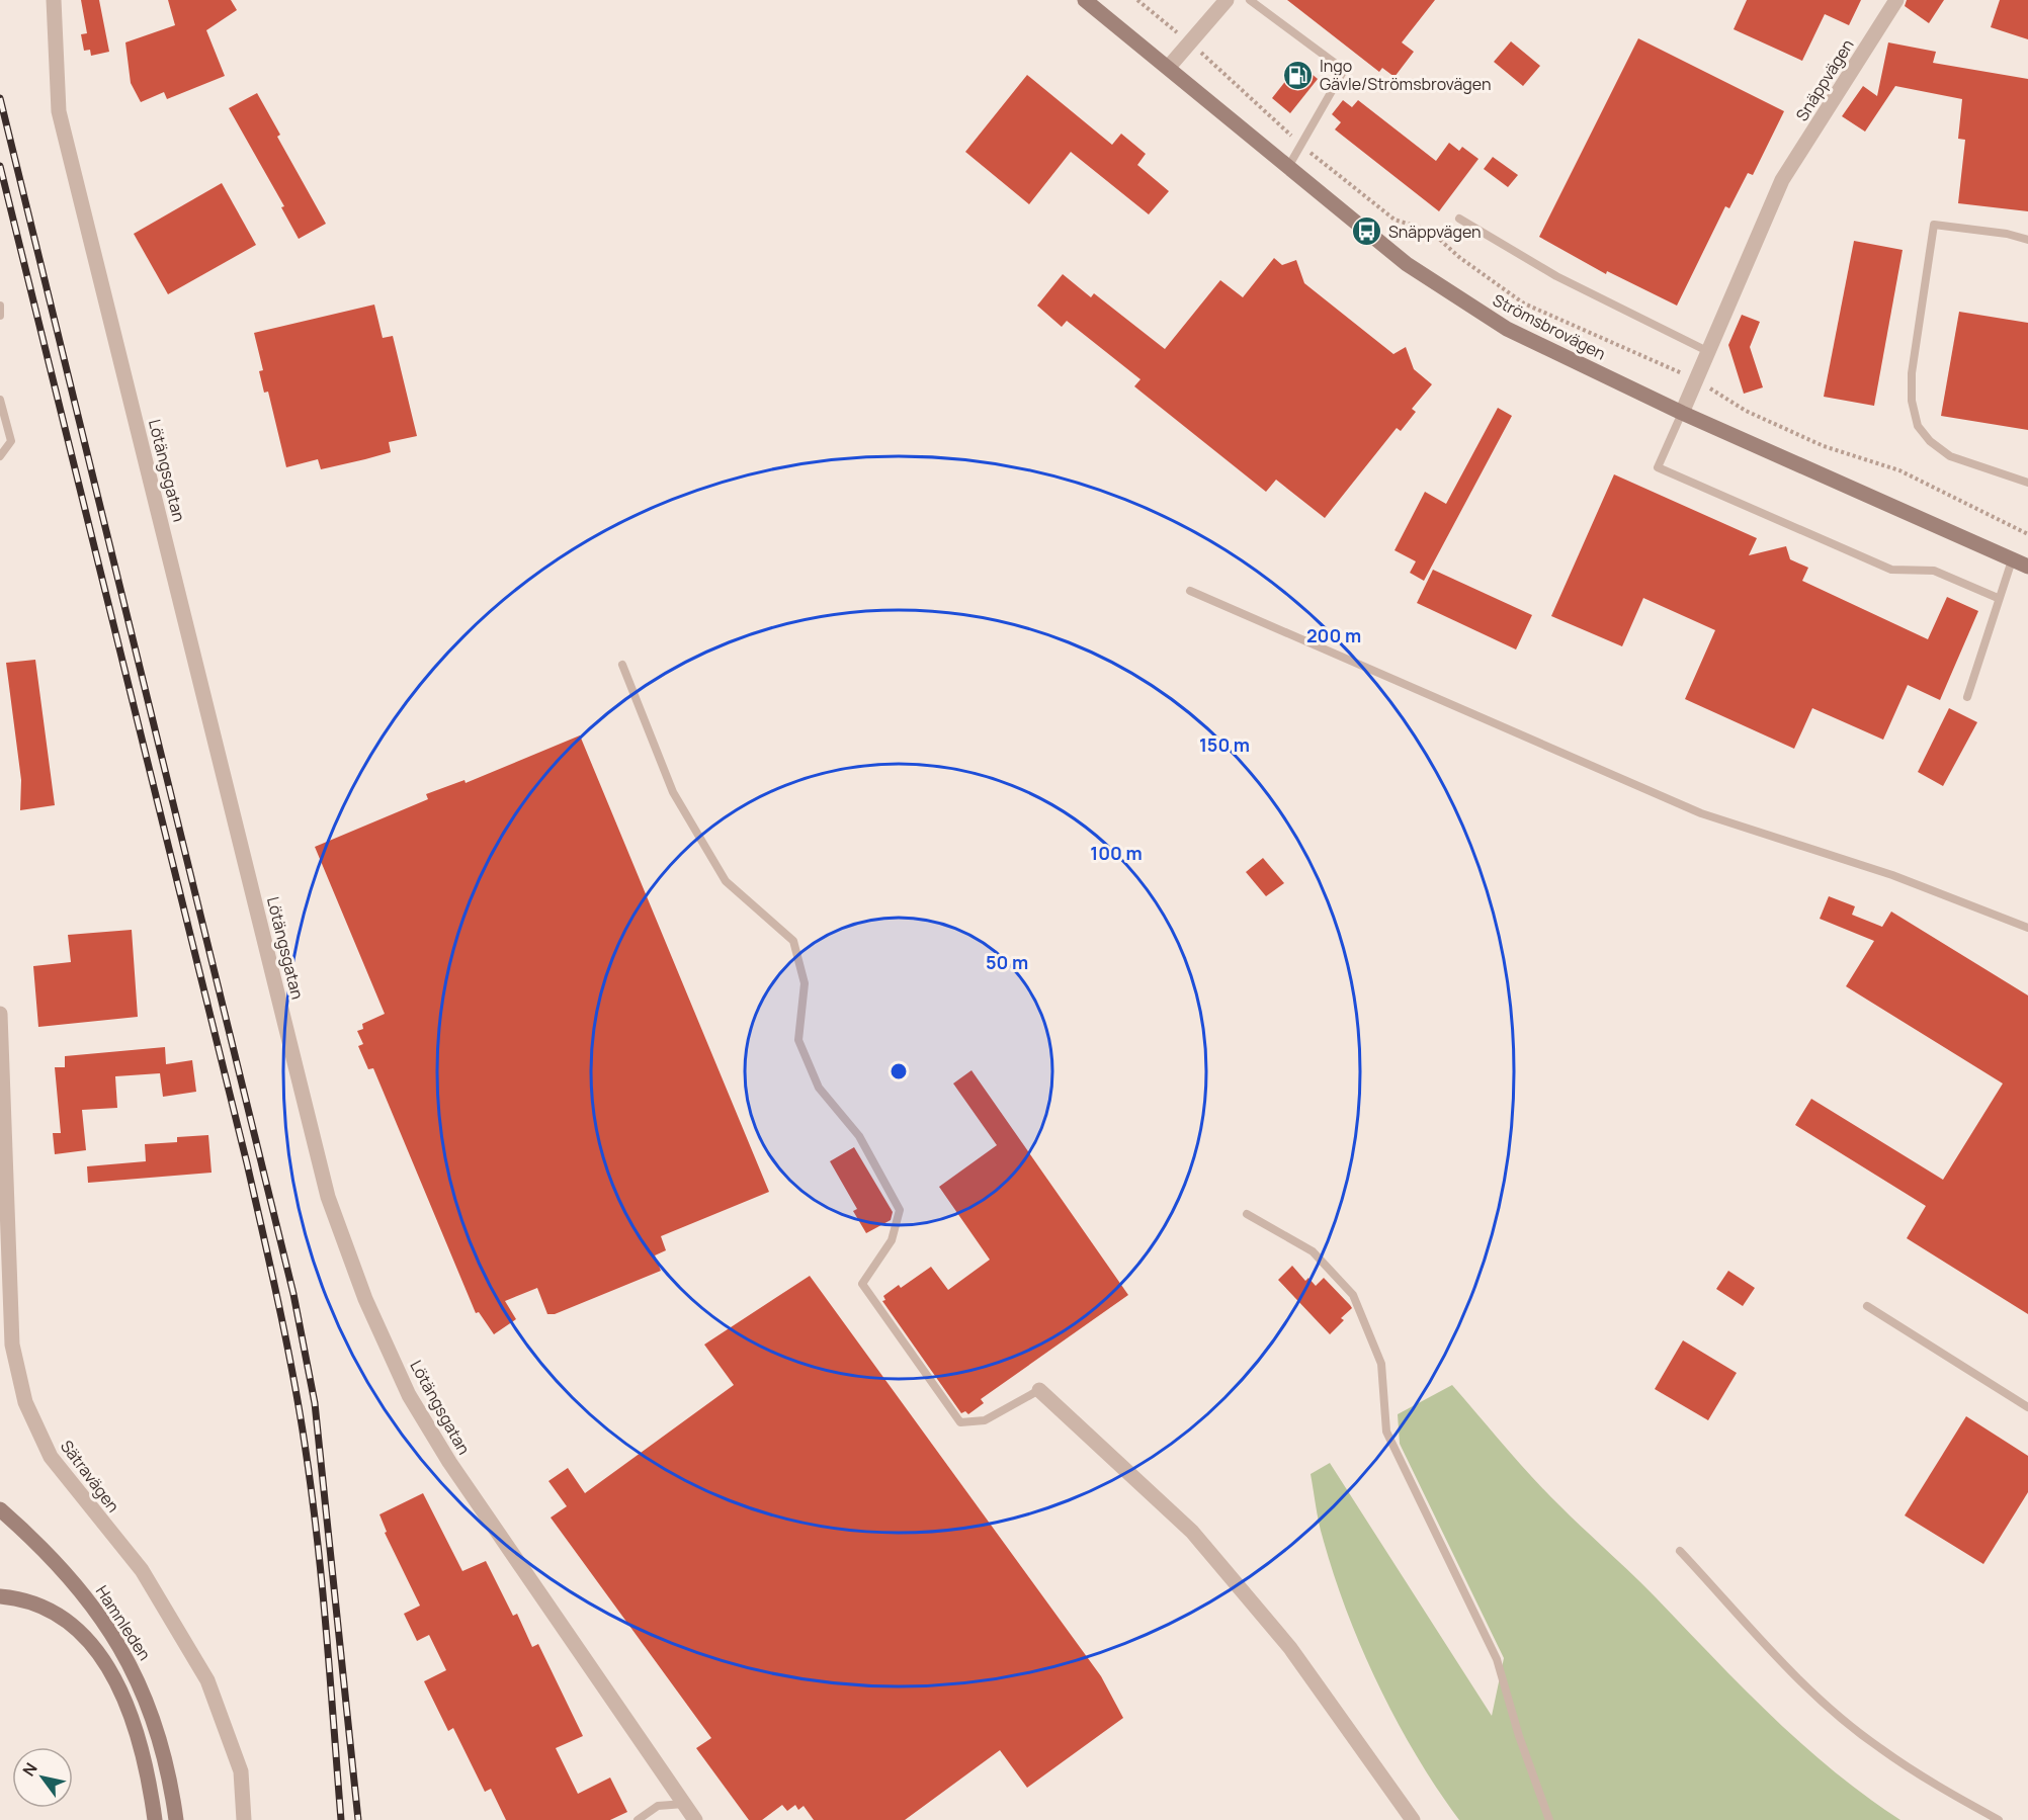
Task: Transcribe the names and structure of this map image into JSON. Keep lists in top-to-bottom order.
{
  "streets": {
    "main road": ["Strömsbrovägen", "Hamnleden"],
    "street": ["Snäppvägen", "Lötängsgatan", "Sätravägen"]
  },
  "crossings": [
    ["Snäppvägen", "Strömsbrovägen"]
  ],
  "places": {
    "fuel station": ["Ingo Gävle/Strömsbrovägen"],
    "bus stop": ["Snäppvägen"]
  },
  "north": "top left",
  "rings": [
    "200 m",
    "150 m",
    "100 m",
    "50 m"
  ]
}
